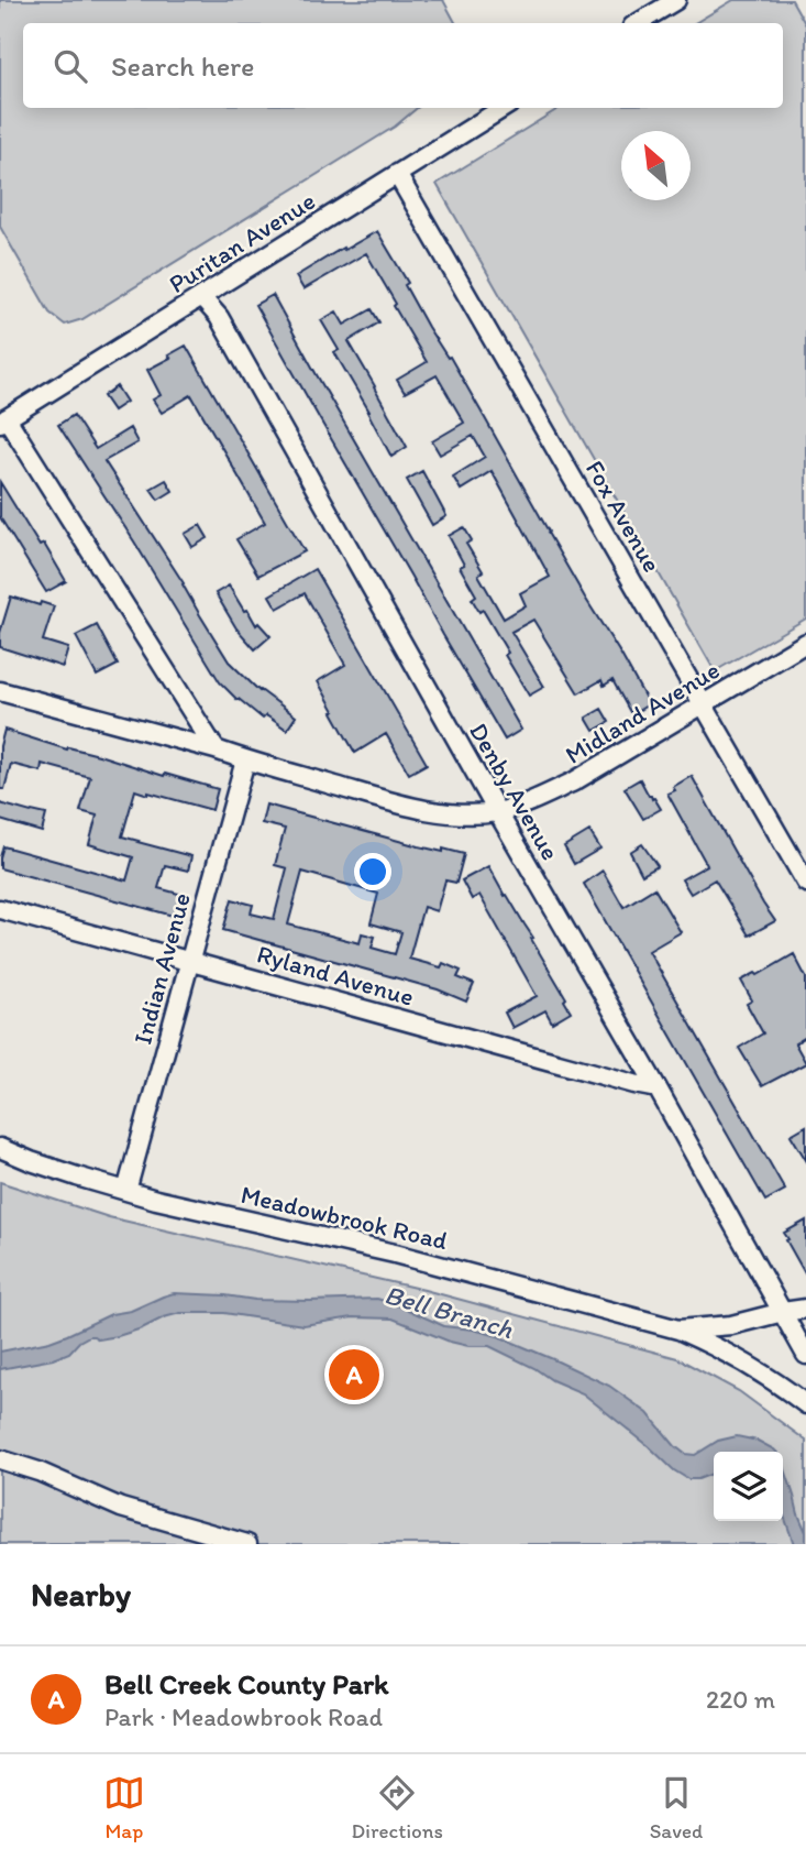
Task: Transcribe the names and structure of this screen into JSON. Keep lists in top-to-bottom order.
{
  "streets": {
    "street": [
      "Puritan Avenue",
      "Fox Avenue",
      "Midland Avenue",
      "Denby Avenue",
      "Indian Avenue",
      "Ryland Avenue",
      "Meadowbrook Road"
    ]
  },
  "crossings": [
    ["Puritan Avenue", "Fox Avenue"],
    ["Puritan Avenue", "Denby Avenue"],
    ["Fox Avenue", "Midland Avenue"],
    ["Midland Avenue", "Denby Avenue"],
    ["Midland Avenue", "Indian Avenue"],
    ["Denby Avenue", "Ryland Avenue"],
    ["Denby Avenue", "Meadowbrook Road"],
    ["Indian Avenue", "Ryland Avenue"],
    ["Indian Avenue", "Meadowbrook Road"]
  ],
  "water": ["Bell Branch"],
  "north": "top left",
  "page": {
    "search": "Search here",
    "pins": "A",
    "heading": "Nearby",
    "list": [
      {
        "mark": "A",
        "name": "Bell Creek County Park",
        "note": "Park · Meadowbrook Road",
        "value": "220 m"
      }
    ],
    "nav": ["Map", "Directions", "Saved"]
  }
}
